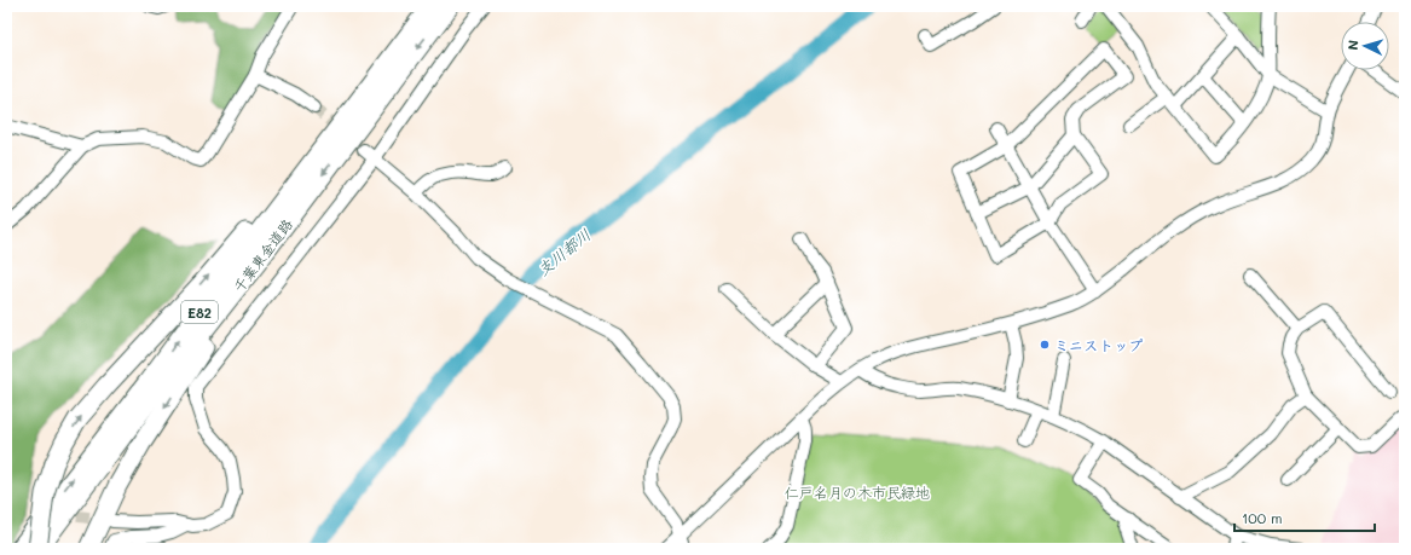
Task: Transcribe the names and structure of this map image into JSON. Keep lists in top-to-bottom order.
{
  "streets": {
    "highway": ["千葉東金道路", "E82"]
  },
  "crossings": [
    ["千葉東金道路", "E82"]
  ],
  "water": ["支川都川"],
  "parks": ["仁戸名月の木市民緑地"],
  "places": ["ミニストップ"],
  "scale_bar": "100 m",
  "north": "left"
}
